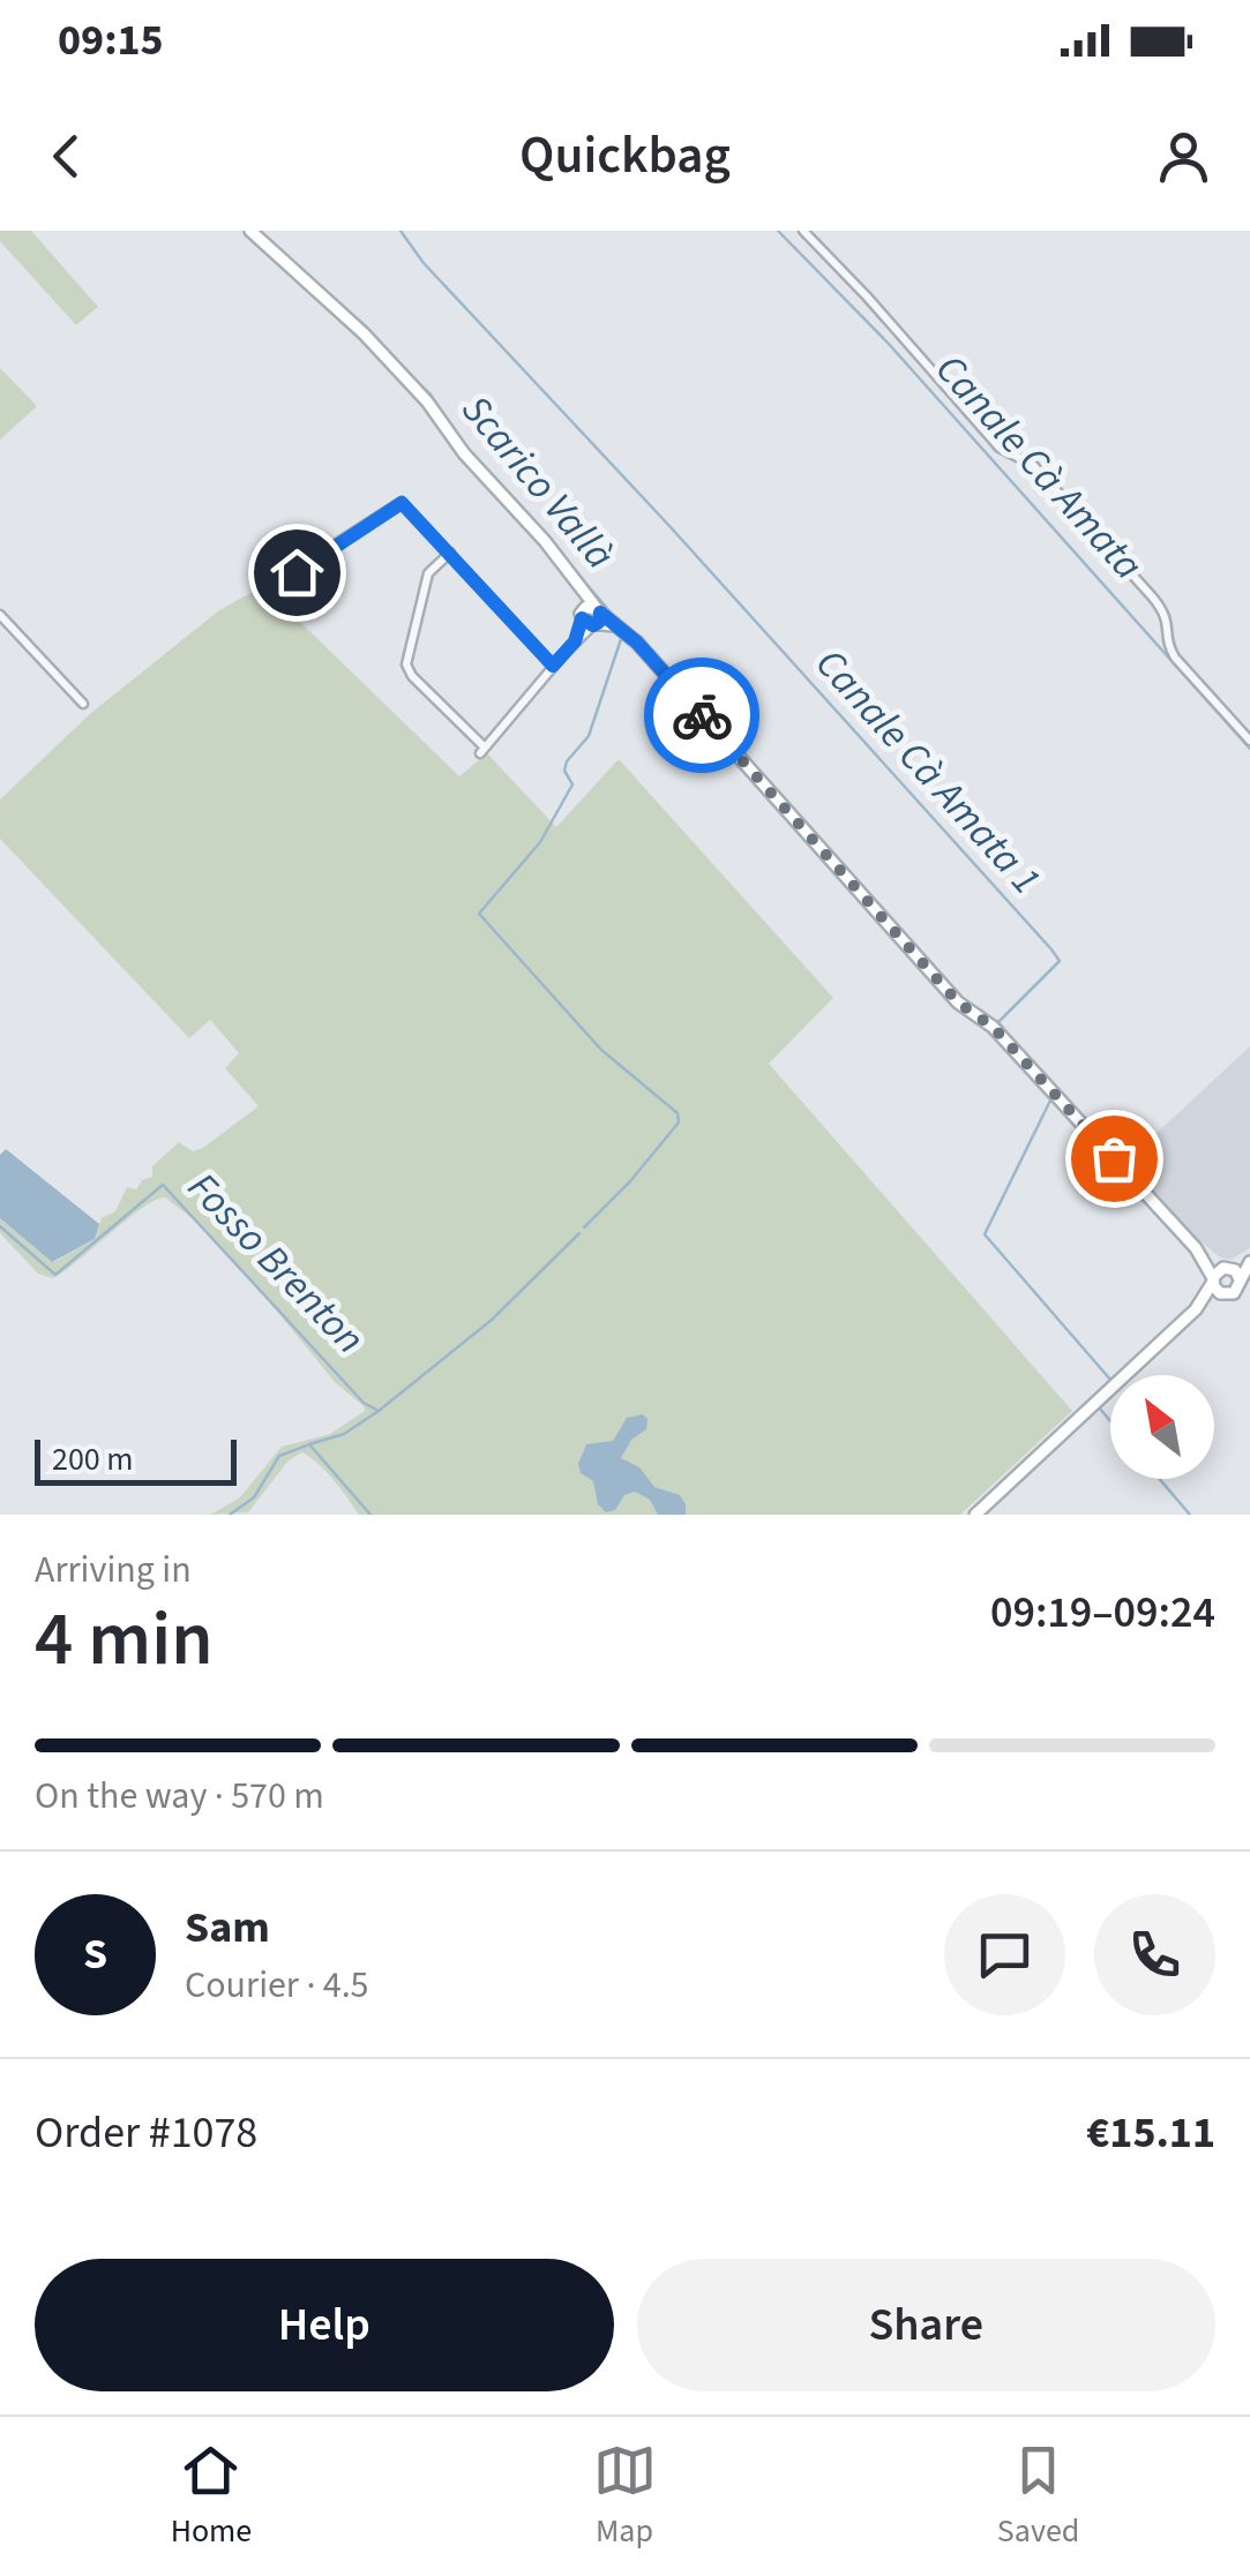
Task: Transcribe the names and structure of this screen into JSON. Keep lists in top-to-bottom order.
{
  "water": [
    "Canale Cà Amata",
    "Scarico Vallà",
    "Canale Cà Amata 1",
    "Fosso Brenton"
  ],
  "scale_bar": "200 m",
  "north": "top left",
  "page": {
    "status": "09:15",
    "header": "Quickbag",
    "scale": "200 m",
    "heading": ["4 min", "Arriving in", "09:19–09:24"],
    "panel": [
      "Sam",
      "Courier · 4.5",
      "Order #1078",
      "€15.11"
    ],
    "bar": "On the way · 570 m",
    "round": "S",
    "buttons": ["Help", "Share"],
    "tabs": ["Home", "Map", "Saved"]
  }
}
